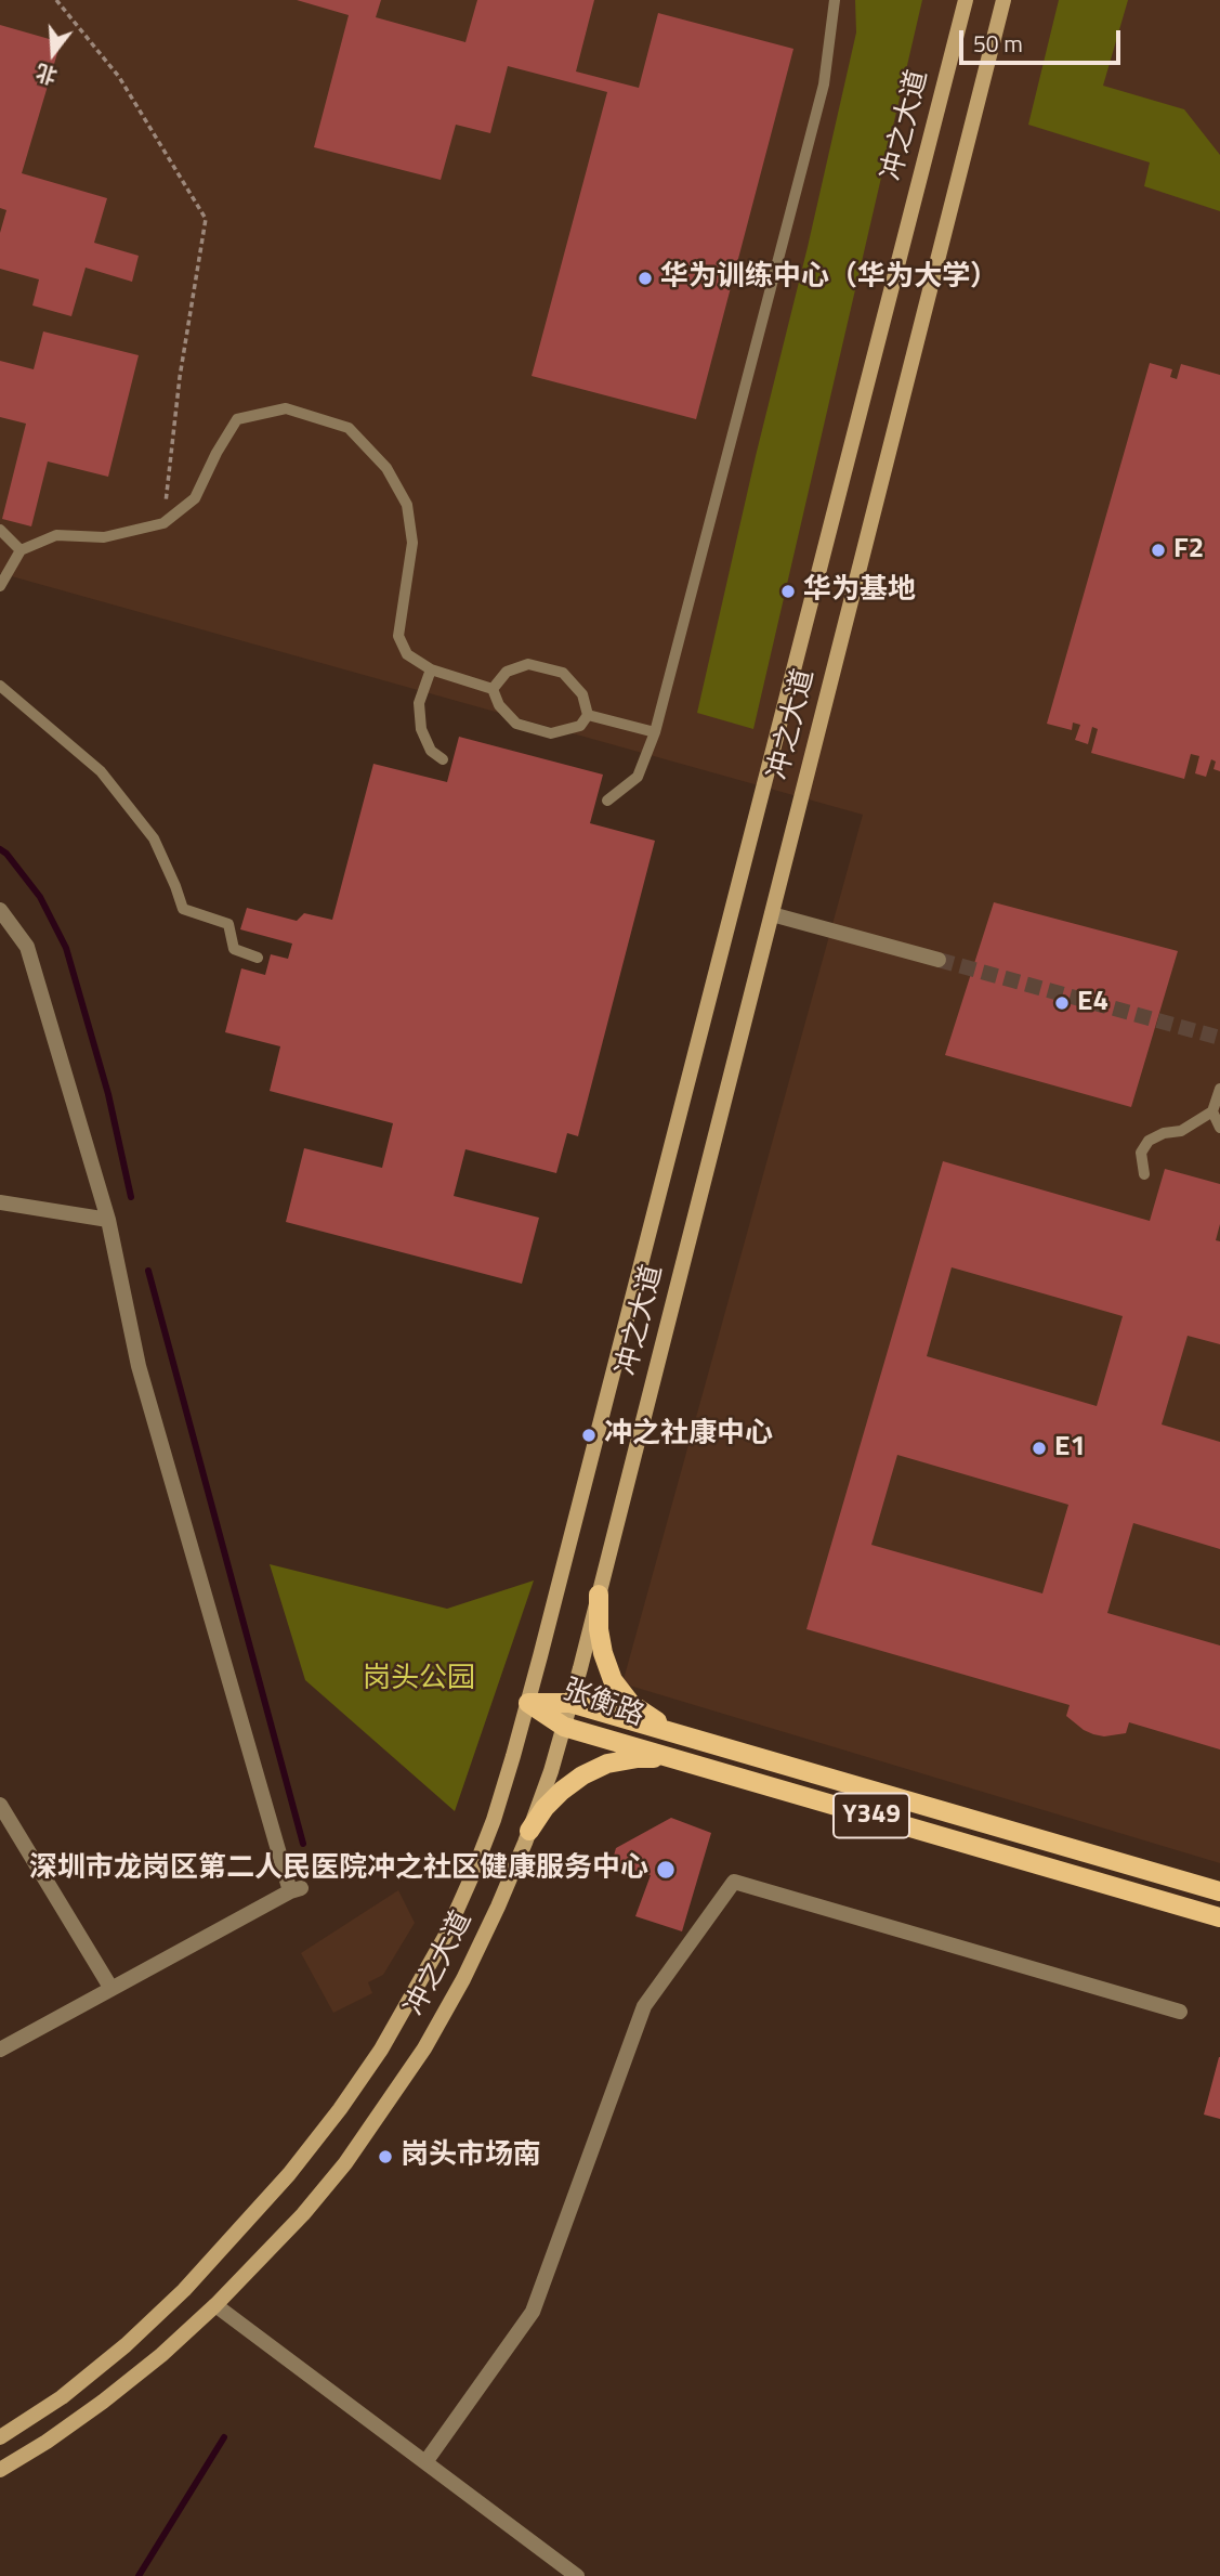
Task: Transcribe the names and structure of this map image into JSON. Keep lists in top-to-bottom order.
{
  "streets": {
    "main road": ["冲之大道", "张衡路", "Y349"]
  },
  "crossings": [
    ["冲之大道", "张衡路"]
  ],
  "parks": ["岗头公园"],
  "places": [
    "华为训练中心（华为大学）",
    "F2",
    "华为基地",
    "E4",
    "冲之社康中心",
    "E1",
    "深圳市龙岗区第二人民医院冲之社区健康服务中心",
    "岗头市场南"
  ],
  "scale_bar": "50 m",
  "north": "bottom"
}
